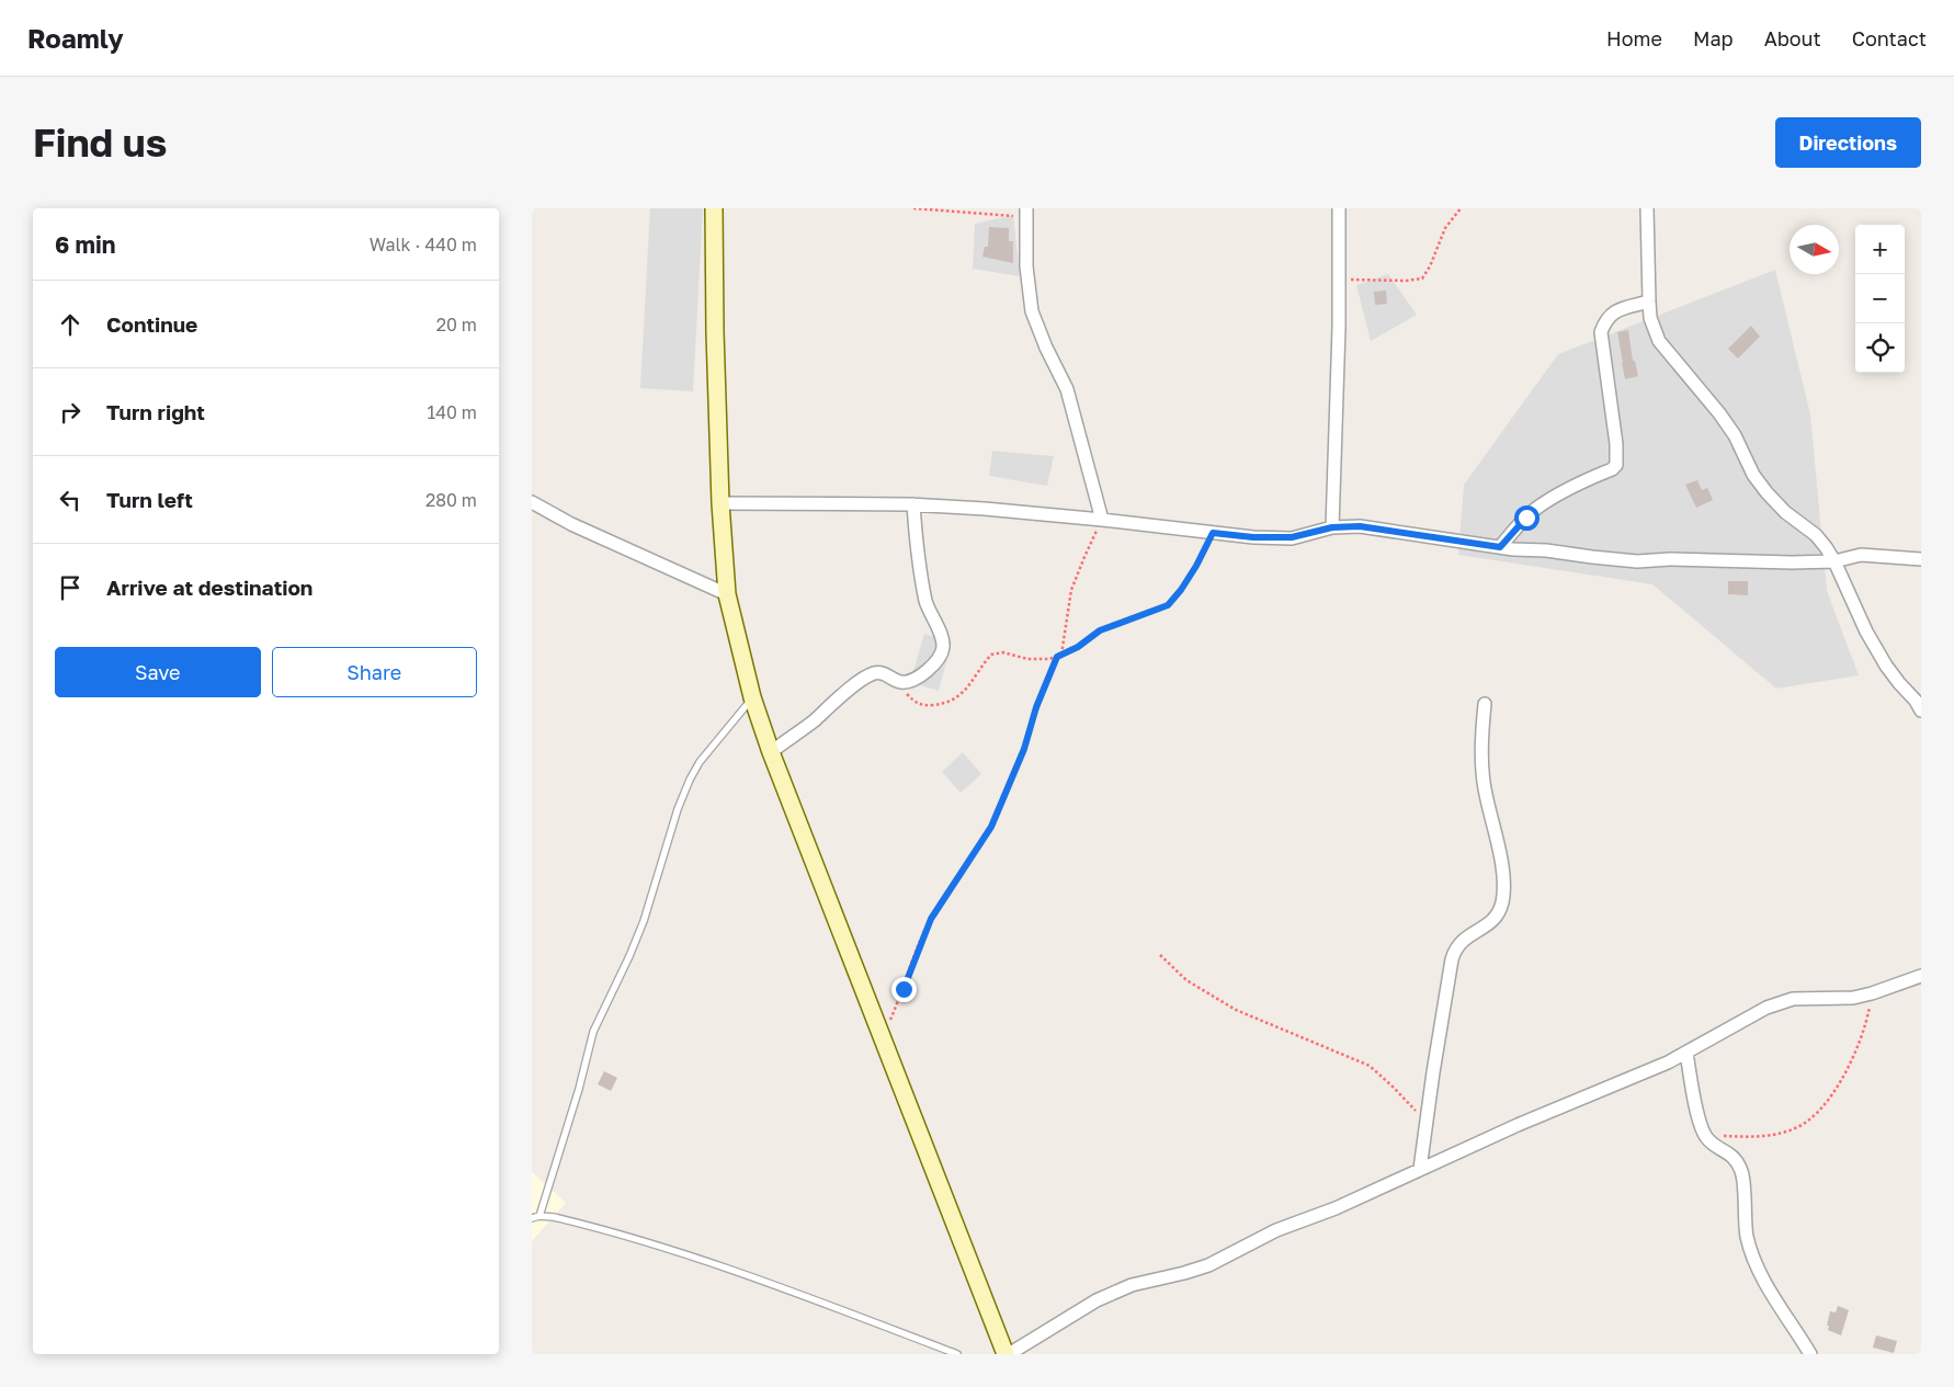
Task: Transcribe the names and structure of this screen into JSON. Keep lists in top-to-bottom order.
{
  "north": "right",
  "page": {
    "header": "Roamly",
    "nav": [
      "Home",
      "Map",
      "About",
      "Contact"
    ],
    "buttons": [
      "Directions",
      ["Save", "Share"]
    ],
    "title": "Find us",
    "heading": ["6 min", "Walk · 440 m"],
    "map_buttons": ["+", "−"],
    "list": [
      ["Continue", "20 m"],
      ["Turn right", "140 m"],
      ["Turn left", "280 m"],
      "Arrive at destination"
    ]
  }
}
